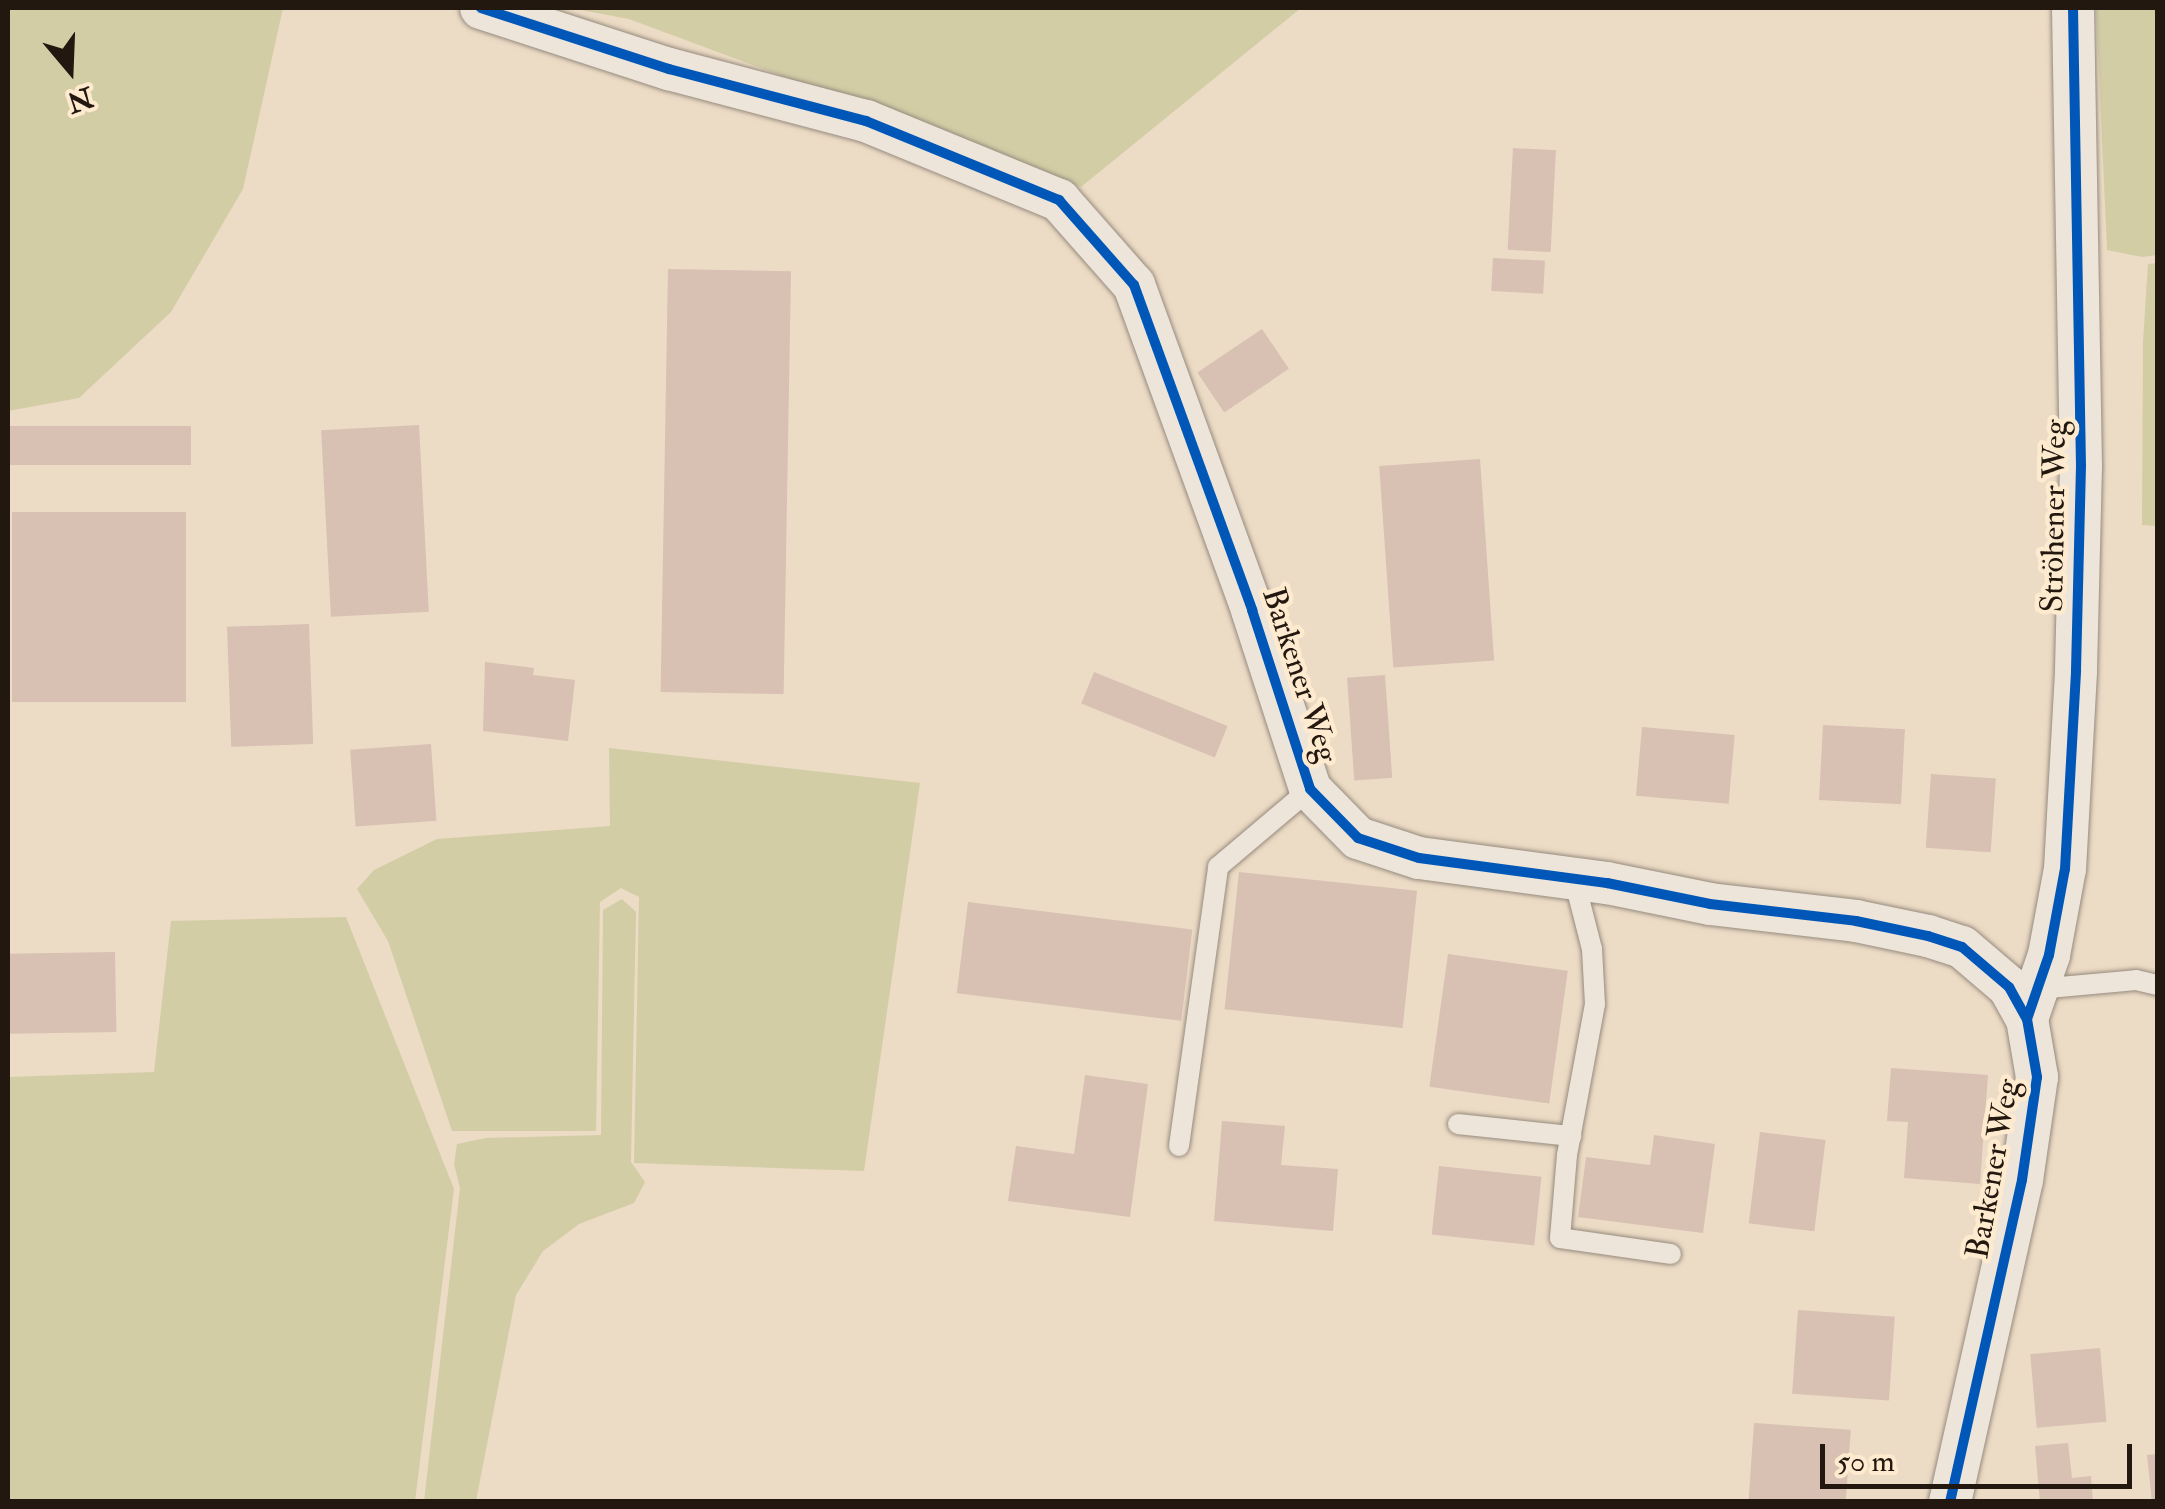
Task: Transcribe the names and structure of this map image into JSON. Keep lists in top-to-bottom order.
{
  "streets": {
    "street": ["Ströhener Weg", "Barkener Weg"]
  },
  "crossings": [
    ["Ströhener Weg", "Barkener Weg"]
  ],
  "scale_bar": "50 m",
  "north": "bottom"
}
